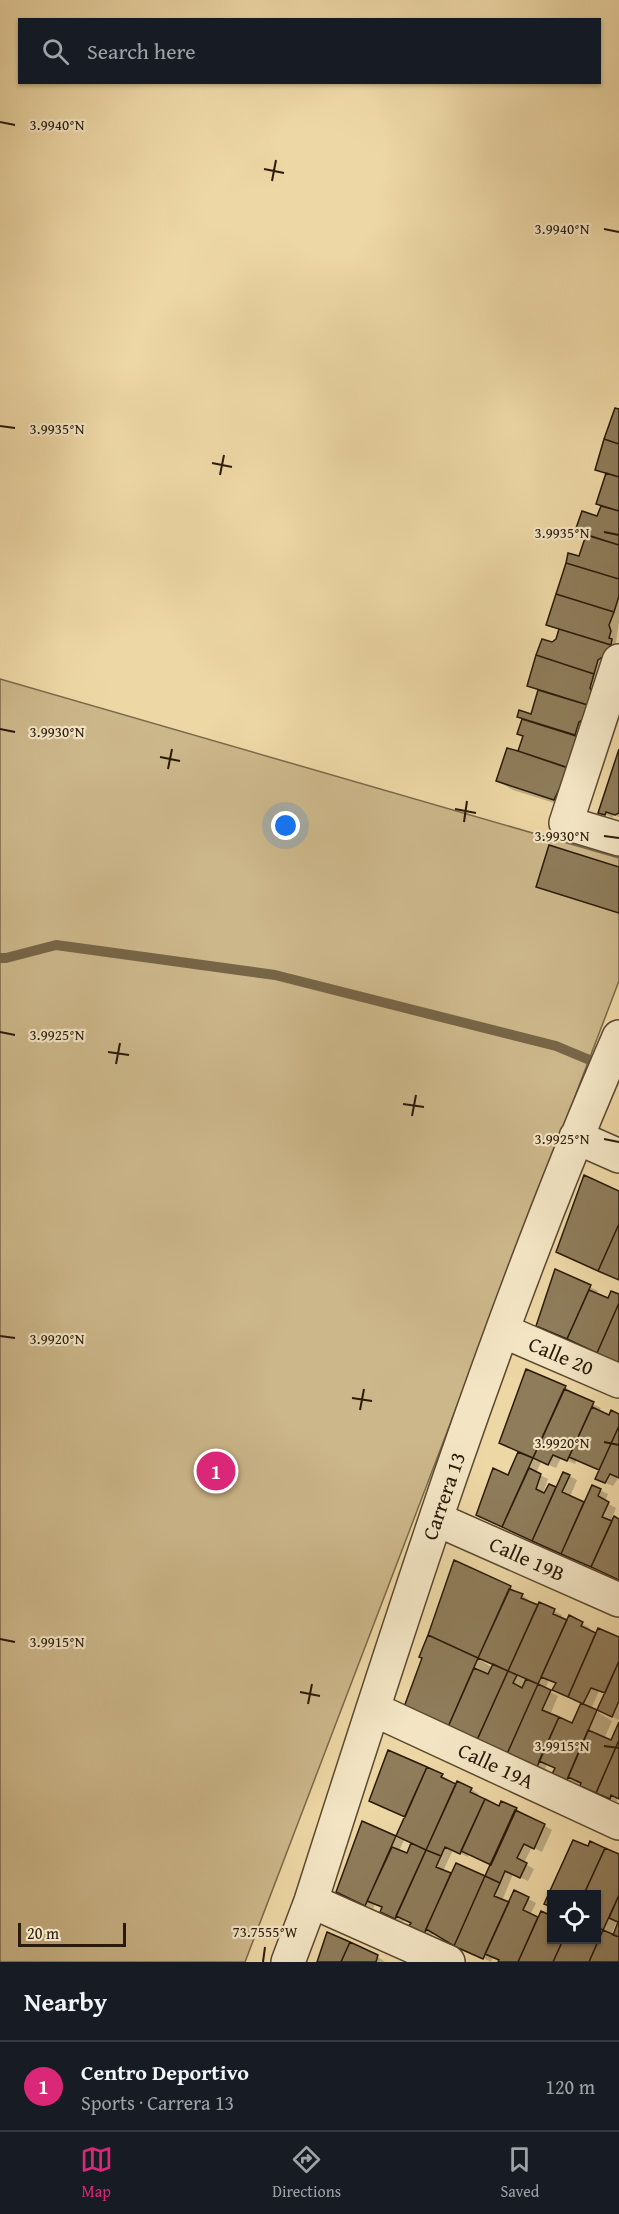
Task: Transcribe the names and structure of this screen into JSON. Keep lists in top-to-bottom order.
{
  "streets": {
    "street": [
      "Calle 20",
      "Carrera 13",
      "Calle 19B",
      "Calle 19A"
    ]
  },
  "crossings": [
    ["Calle 20", "Carrera 13"],
    ["Carrera 13", "Calle 19B"],
    ["Carrera 13", "Calle 19A"]
  ],
  "scale_bar": "20 m",
  "page": {
    "search": "Search here",
    "pins": "1",
    "scale": "20 m",
    "heading": "Nearby",
    "list": [
      {
        "mark": "1",
        "name": "Centro Deportivo",
        "note": "Sports · Carrera 13",
        "value": "120 m"
      }
    ],
    "nav": ["Map", "Directions", "Saved"]
  },
  "coordinates": [
    "3.9940°N",
    "3.9935°N",
    "3.9930°N",
    "3.9925°N",
    "3.9920°N",
    "3.9915°N",
    "73.7555°W"
  ]
}
